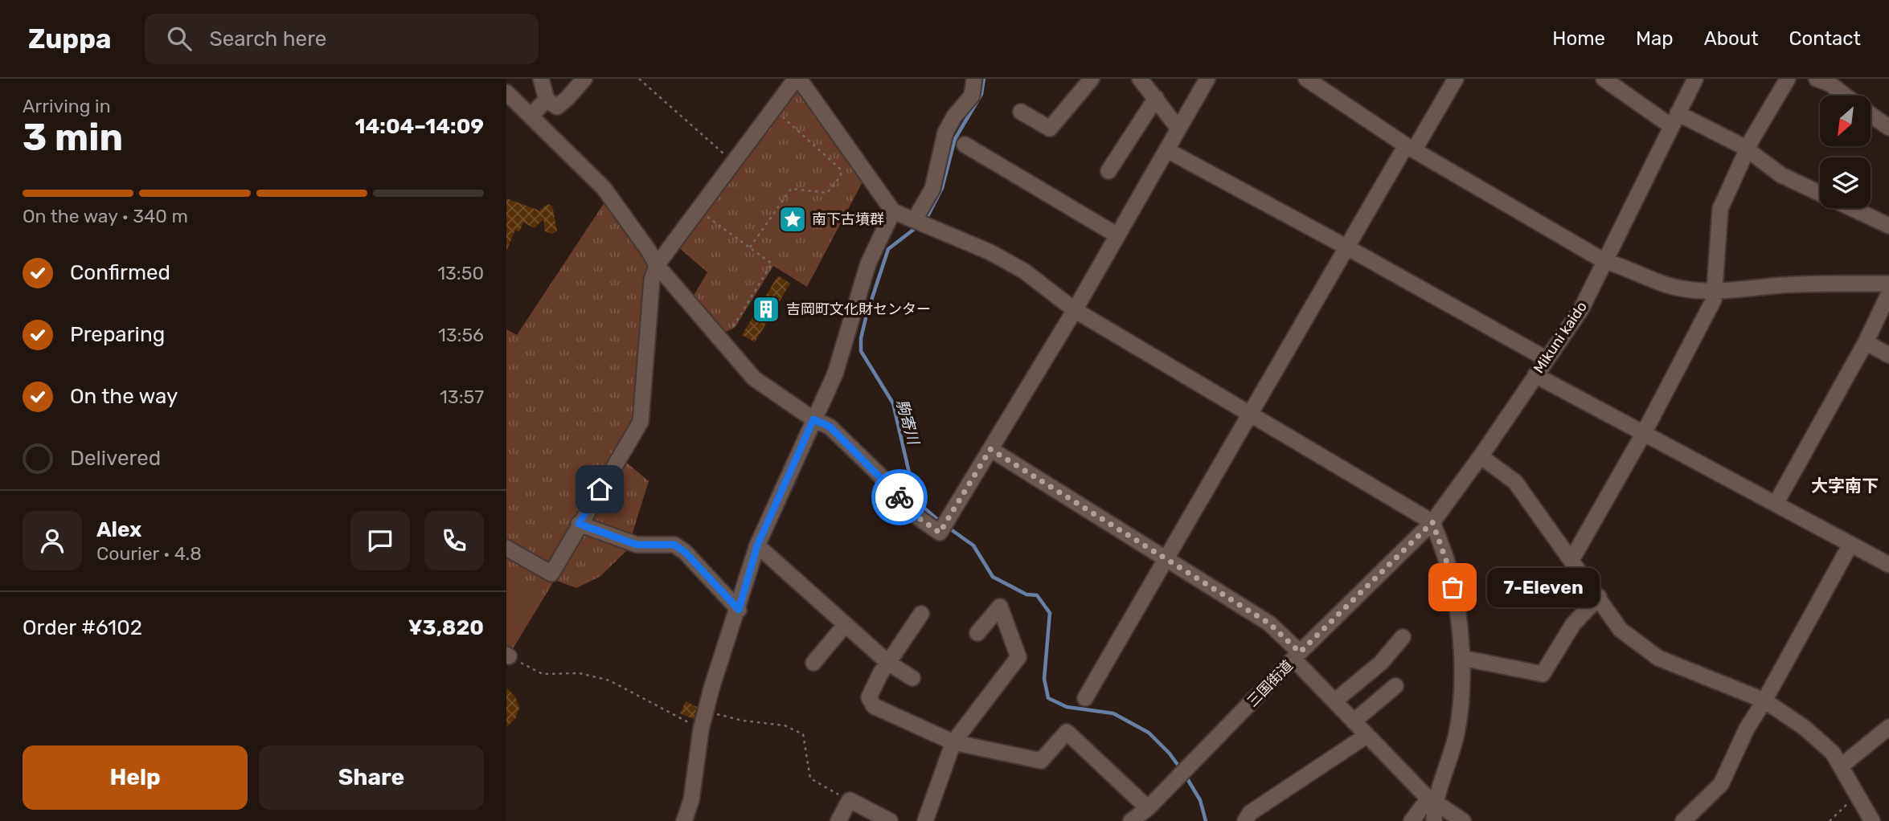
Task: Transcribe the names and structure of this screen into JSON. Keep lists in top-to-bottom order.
{
  "streets": {
    "street": ["Mikuni kaido", "三国街道"]
  },
  "crossings": [
    ["Mikuni kaido", "三国街道"]
  ],
  "districts": ["大字南下"],
  "water": ["駒寄川"],
  "places": {
    "place": ["南下古墳群"],
    "building": ["吉岡町文化財センター"],
    "other": ["7-Eleven"]
  },
  "north": "bottom left",
  "page": {
    "header": "Zuppa",
    "search": "Search here",
    "nav": [
      "Home",
      "Map",
      "About",
      "Contact"
    ],
    "heading": ["3 min", "Arriving in", "14:04–14:09"],
    "panel": [
      "Alex",
      "Courier · 4.8",
      "Order #6102",
      "¥3,820"
    ],
    "bar": "On the way · 340 m",
    "list": [
      ["Confirmed", "13:50"],
      ["Preparing", "13:56"],
      ["On the way", "13:57"],
      "Delivered"
    ],
    "bubble": "7-Eleven",
    "buttons": ["Help", "Share"]
  }
}
